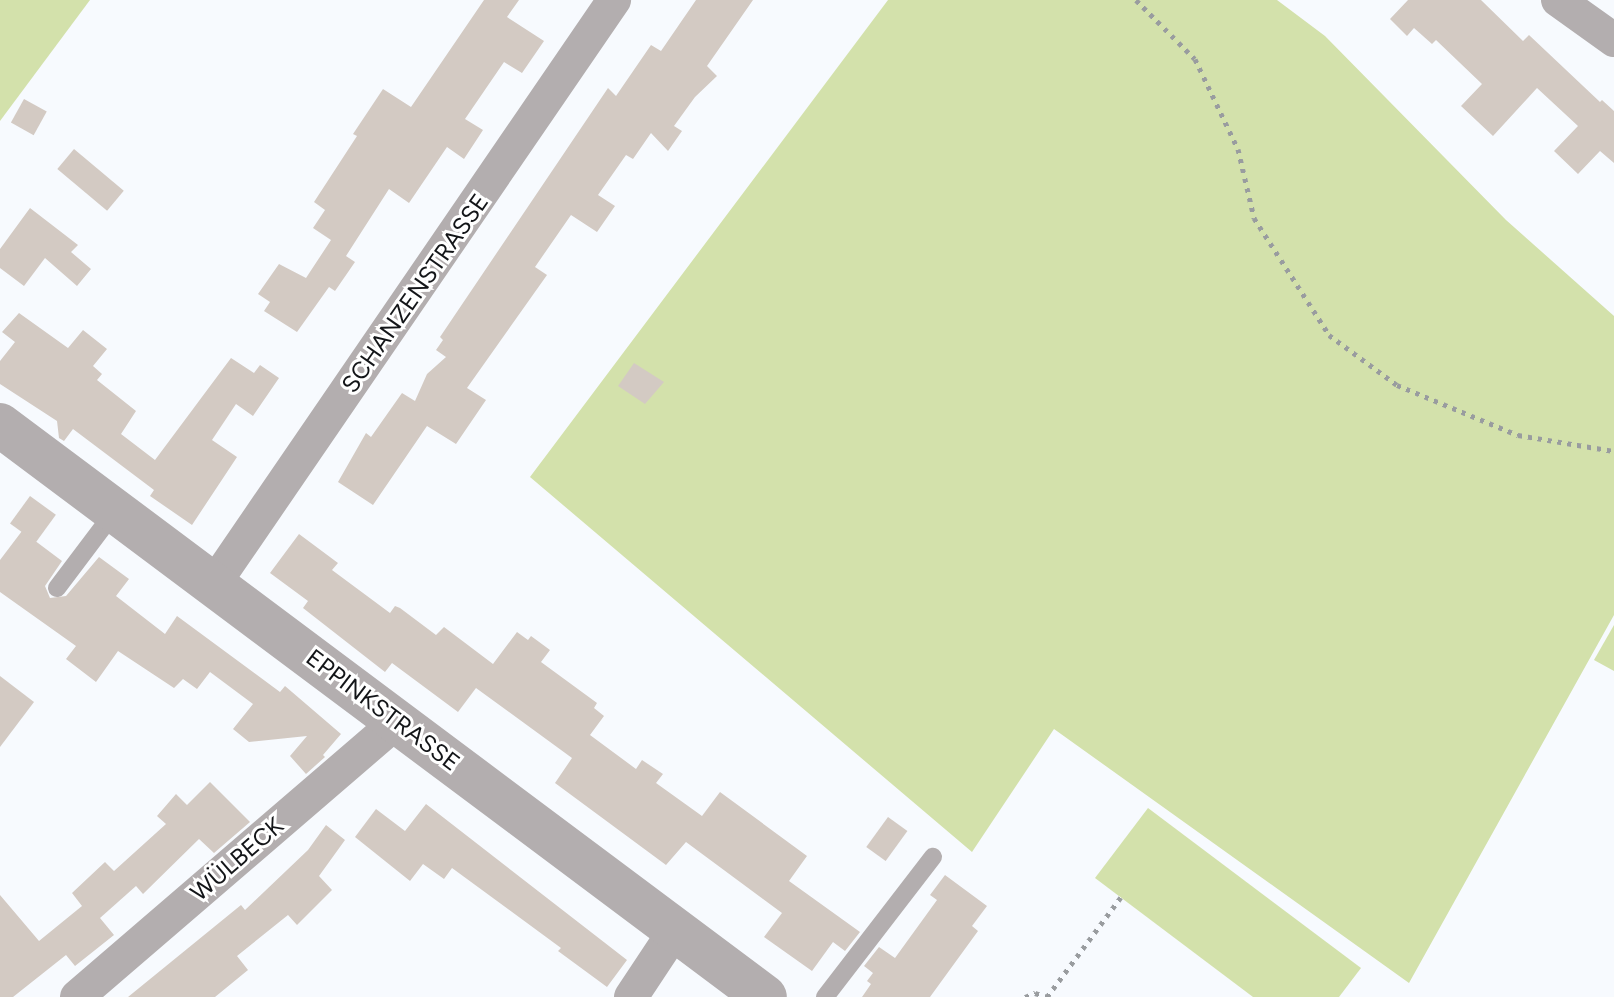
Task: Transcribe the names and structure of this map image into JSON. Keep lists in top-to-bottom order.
{
  "streets": {
    "street": ["SCHANZENSTRASSE", "EPPINKSTRASSE", "WÜLBECK"]
  },
  "crossings": [
    ["SCHANZENSTRASSE", "EPPINKSTRASSE"],
    ["EPPINKSTRASSE", "WÜLBECK"]
  ]
}
